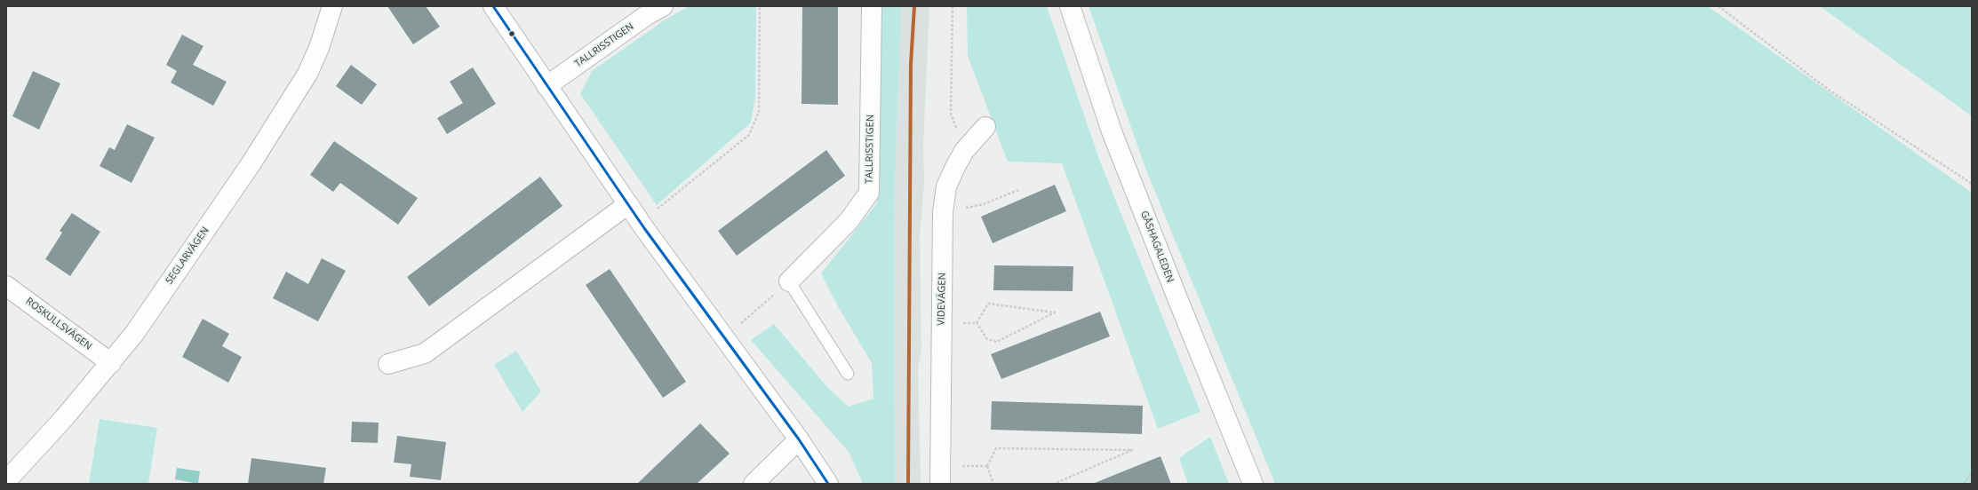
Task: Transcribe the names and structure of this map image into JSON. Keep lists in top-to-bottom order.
{
  "streets": {
    "street": [
      "TALLRISSTIGEN",
      "GÅSHAGALEDEN",
      "SEGLARVÄGEN",
      "VIDEVÄGEN",
      "ROSKULLSVÄGEN"
    ]
  },
  "crossings": [
    ["SEGLARVÄGEN", "ROSKULLSVÄGEN"]
  ]
}
